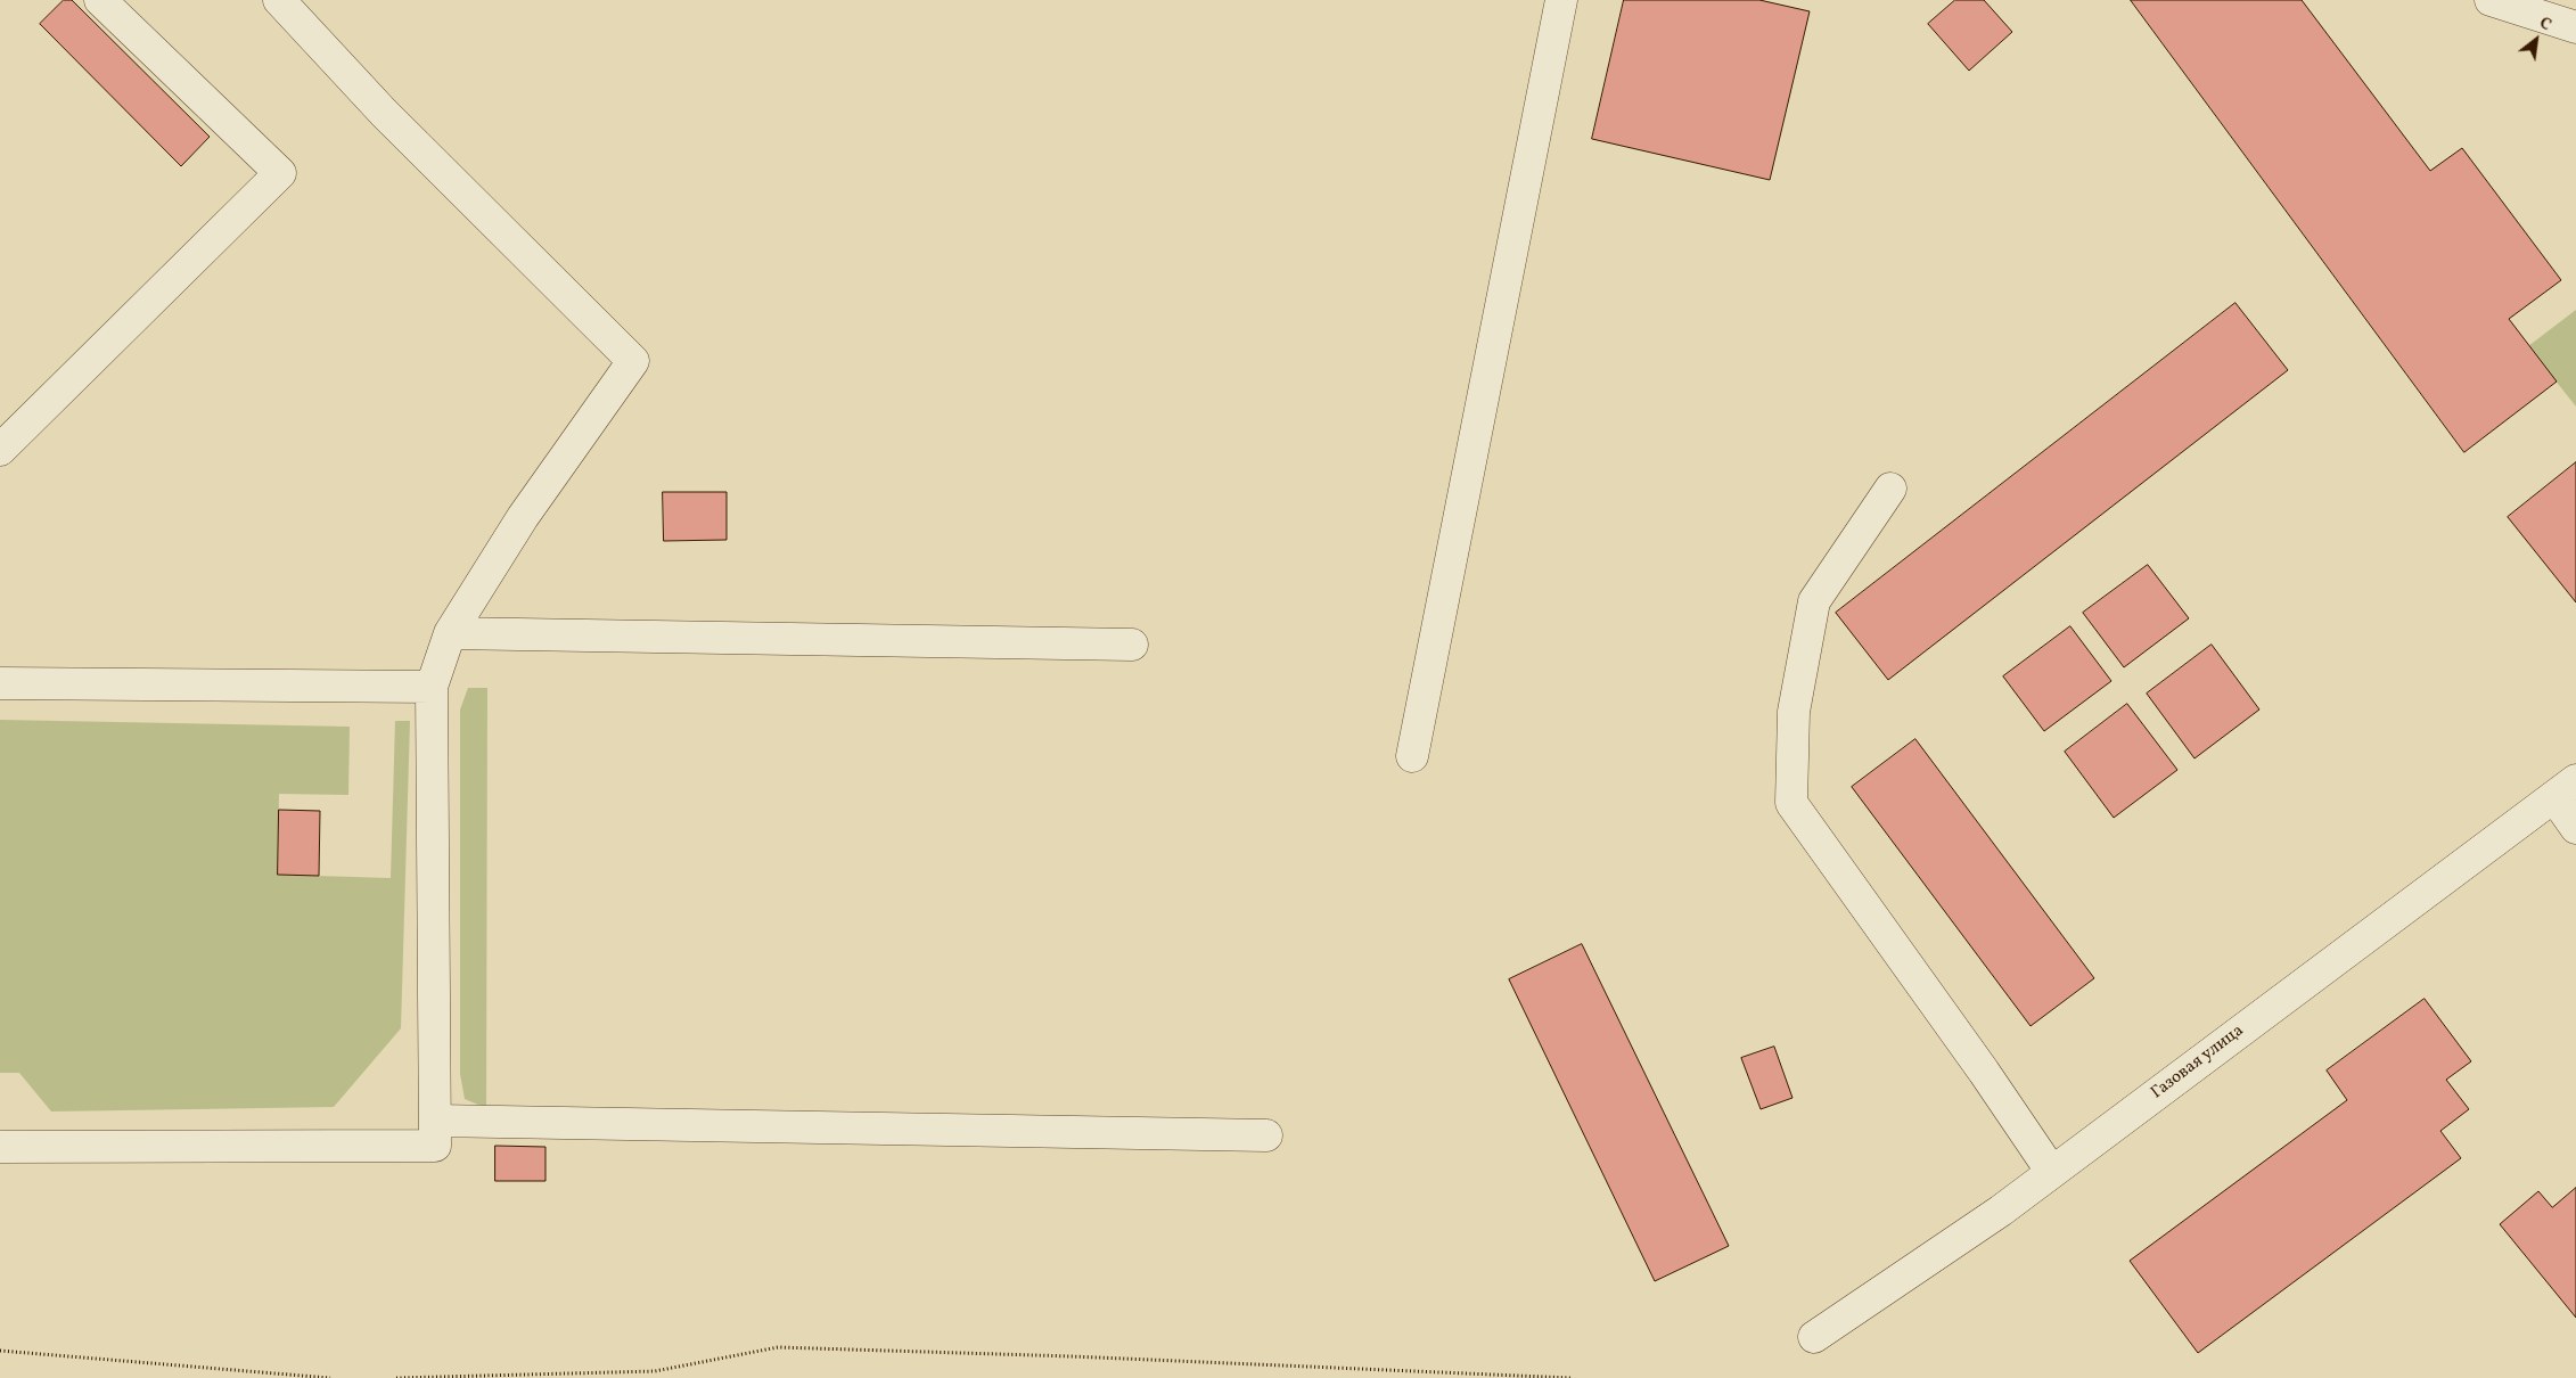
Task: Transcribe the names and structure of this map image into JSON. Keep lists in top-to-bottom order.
{
  "streets": {
    "lane": ["Газовая улица"]
  },
  "north": "top right"
}
